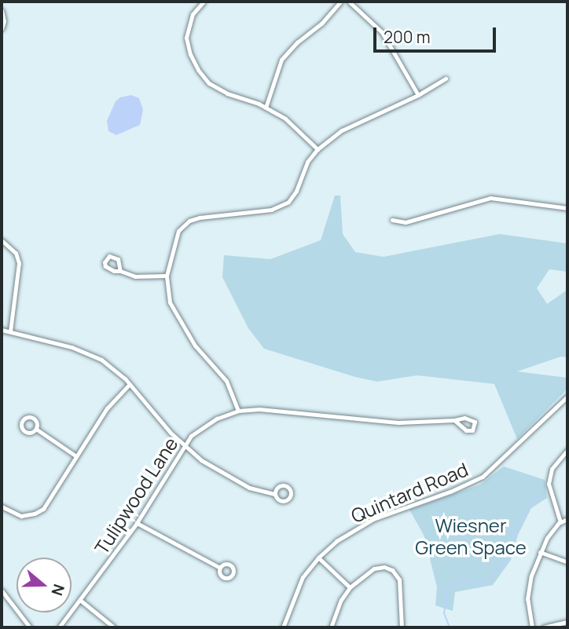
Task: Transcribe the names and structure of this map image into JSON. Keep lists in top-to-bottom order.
{
  "streets": {
    "street": ["Quintard Road", "Tulipwood Lane"]
  },
  "parks": ["Wiesner Green Space"],
  "scale_bar": "200 m",
  "north": "right"
}
